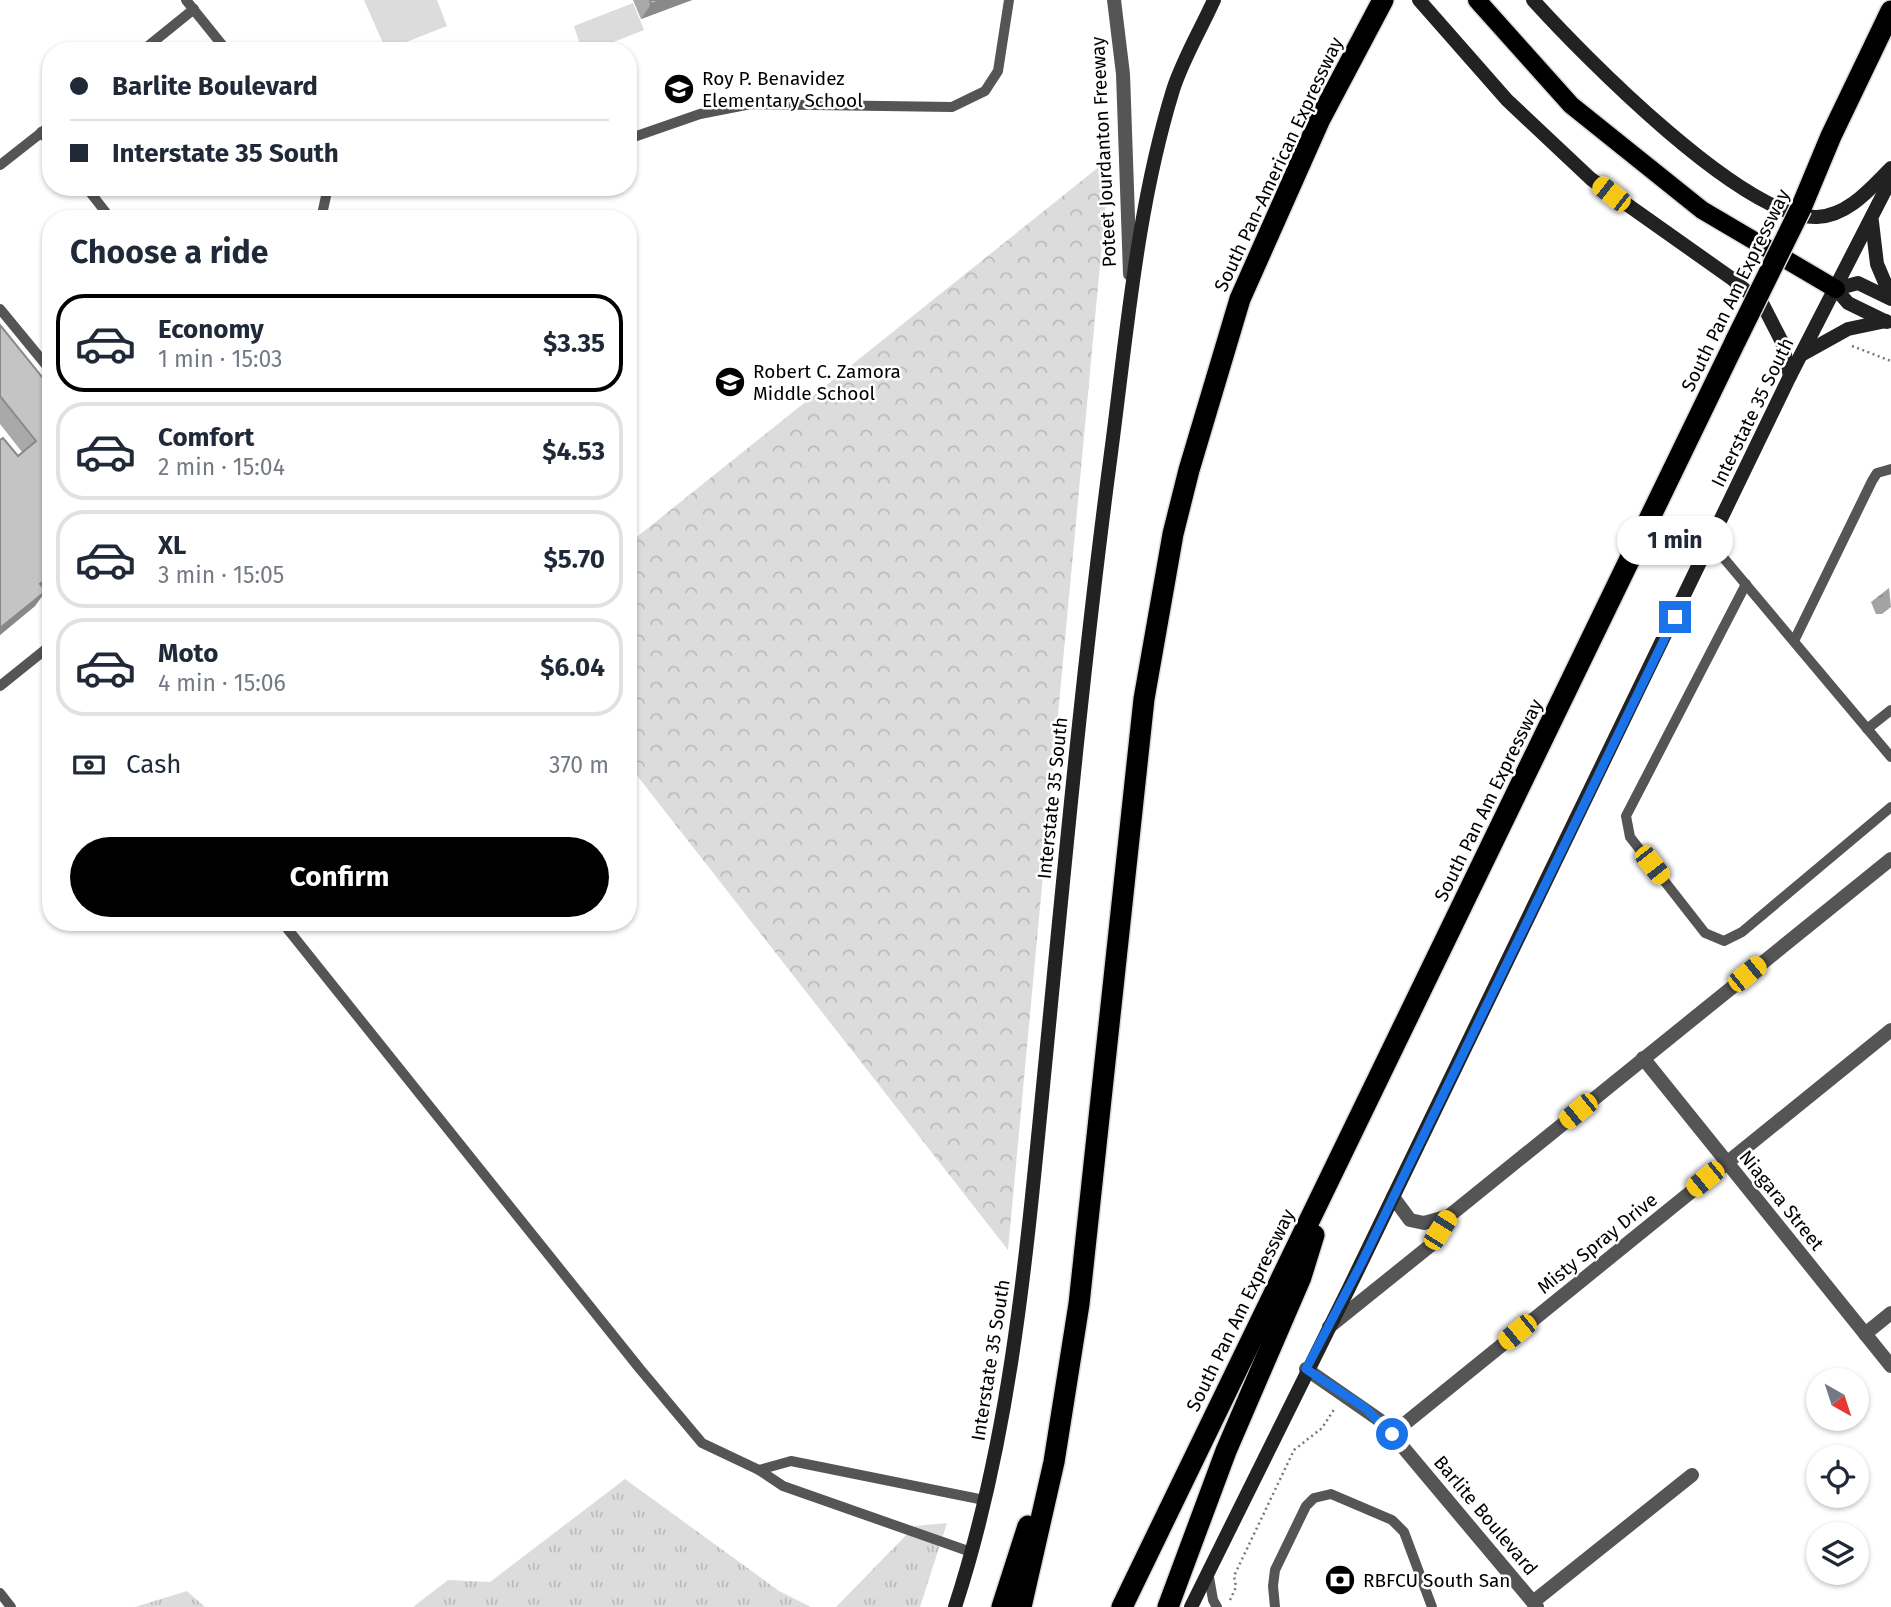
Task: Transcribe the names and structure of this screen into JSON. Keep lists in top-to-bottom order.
{
  "streets": {
    "highway": ["South Pan-American Expressway", "South Pan Am Expressway"],
    "main road": ["Interstate 35 South"],
    "street": [
      "Poteet Jourdanton Freeway",
      "Niagara Street",
      "Misty Spray Drive",
      "Barlite Boulevard"
    ]
  },
  "crossings": [
    ["Poteet Jourdanton Freeway", "Interstate 35 South"],
    ["Interstate 35 South", "Barlite Boulevard"],
    ["Niagara Street", "Misty Spray Drive"],
    ["Misty Spray Drive", "Barlite Boulevard"]
  ],
  "places": {
    "school or university": ["Roy P. Benavidez Elementary School", "Robert C. Zamora Middle School"],
    "bank": ["RBFCU South San"]
  },
  "north": "bottom right",
  "page": {
    "banner": ["Barlite Boulevard", "Interstate 35 South"],
    "heading": "Choose a ride",
    "list": [
      {
        "name": "Economy",
        "note": "1 min · 15:03",
        "value": "$3.35"
      },
      {
        "name": "Comfort",
        "note": "2 min · 15:04",
        "value": "$4.53"
      },
      {
        "name": "XL",
        "note": "3 min · 15:05",
        "value": "$5.70"
      },
      {
        "name": "Moto",
        "note": "4 min · 15:06",
        "value": "$6.04"
      }
    ],
    "bubble": "1 min",
    "pay": ["Cash", "370 m"],
    "buttons": "Confirm"
  }
}
